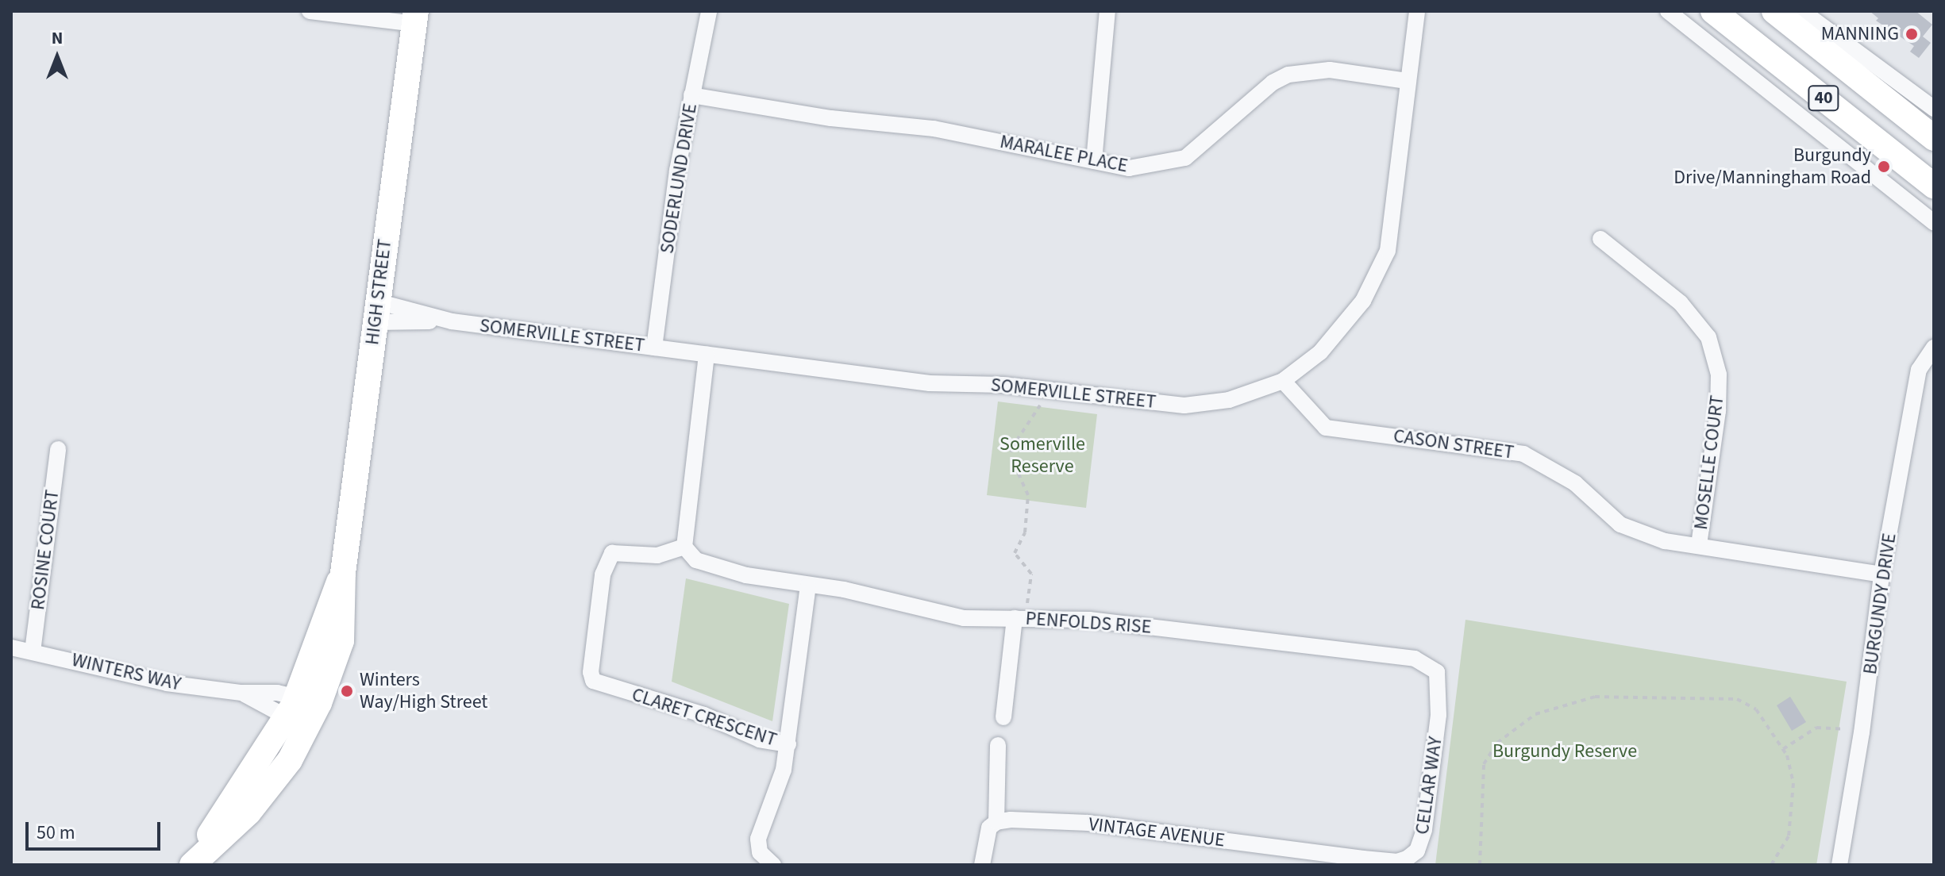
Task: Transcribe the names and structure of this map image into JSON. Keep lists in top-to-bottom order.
{
  "streets": {
    "main road": ["40", "HIGH STREET"],
    "street": [
      "MARALEE PLACE",
      "SODERLUND DRIVE",
      "SOMERVILLE STREET",
      "CASON STREET",
      "MOSELLE COURT",
      "ROSINE COURT",
      "BURGUNDY DRIVE",
      "PENFOLDS RISE",
      "WINTERS WAY",
      "CLARET CRESCENT",
      "CELLAR WAY",
      "VINTAGE AVENUE"
    ]
  },
  "crossings": [
    ["MARALEE PLACE", "SODERLUND DRIVE"],
    ["MARALEE PLACE", "SOMERVILLE STREET"],
    ["SODERLUND DRIVE", "SOMERVILLE STREET"],
    ["HIGH STREET", "SOMERVILLE STREET"],
    ["HIGH STREET", "WINTERS WAY"],
    ["SOMERVILLE STREET", "CASON STREET"],
    ["CASON STREET", "MOSELLE COURT"],
    ["CASON STREET", "BURGUNDY DRIVE"],
    ["ROSINE COURT", "WINTERS WAY"],
    ["PENFOLDS RISE", "CLARET CRESCENT"],
    ["PENFOLDS RISE", "CELLAR WAY"],
    ["CELLAR WAY", "VINTAGE AVENUE"]
  ],
  "parks": ["Somerville Reserve", "Burgundy Reserve"],
  "places": ["MANNING", "Burgundy Drive/Manningham Road", "Winters Way/High Street"],
  "scale_bar": "50 m",
  "north": "top"
}
